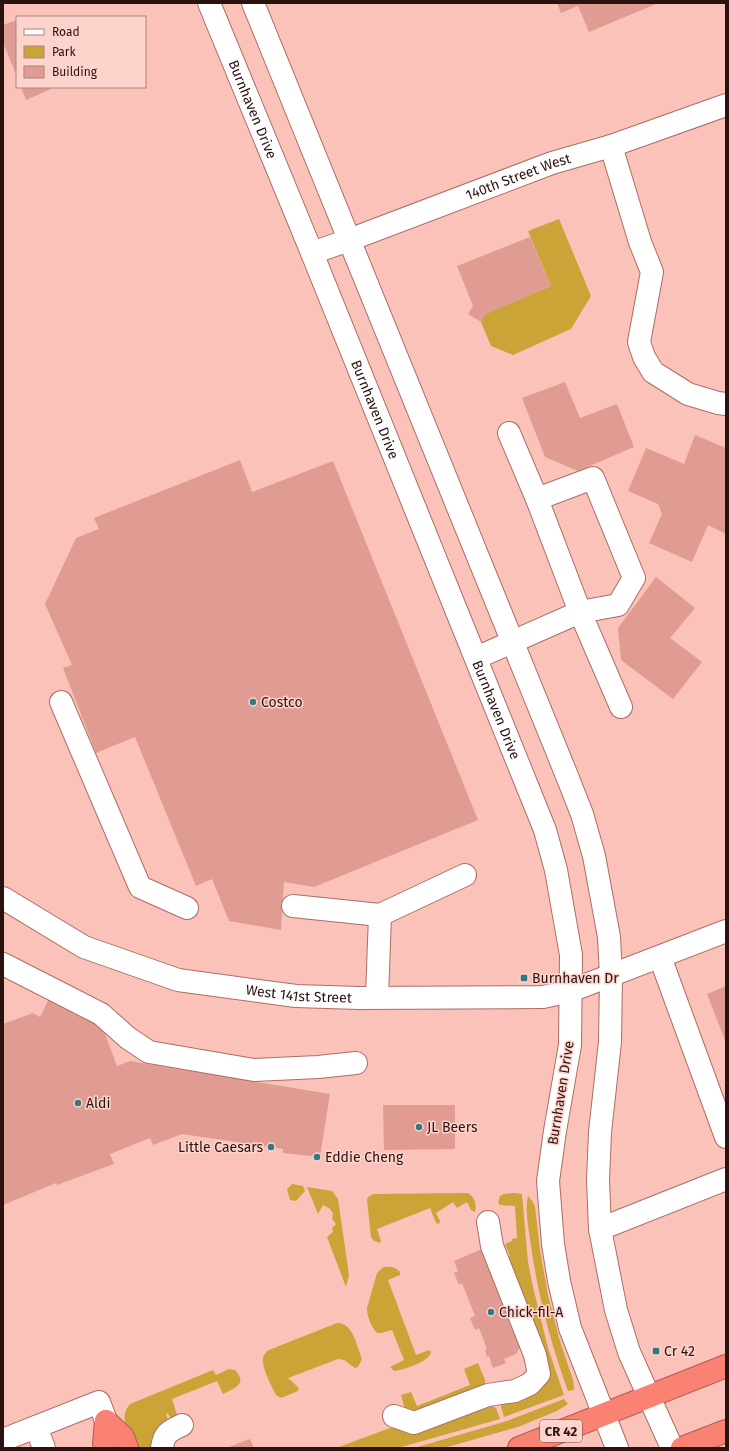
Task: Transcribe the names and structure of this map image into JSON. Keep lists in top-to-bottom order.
{
  "streets": {
    "highway": ["CR 42"],
    "street": ["Burnhaven Drive", "140th Street West", "West 141st Street"]
  },
  "crossings": [
    ["Burnhaven Drive", "140th Street West"],
    ["Burnhaven Drive", "West 141st Street"],
    ["Burnhaven Drive", "CR 42"]
  ],
  "places": {
    "other": [
      "Costco",
      "Aldi",
      "JL Beers",
      "Little Caesars",
      "Eddie Cheng",
      "Chick-fil-A"
    ],
    "transit": ["Burnhaven Dr", "Cr 42"]
  },
  "legend": ["Road", "Park", "Building"]
}
